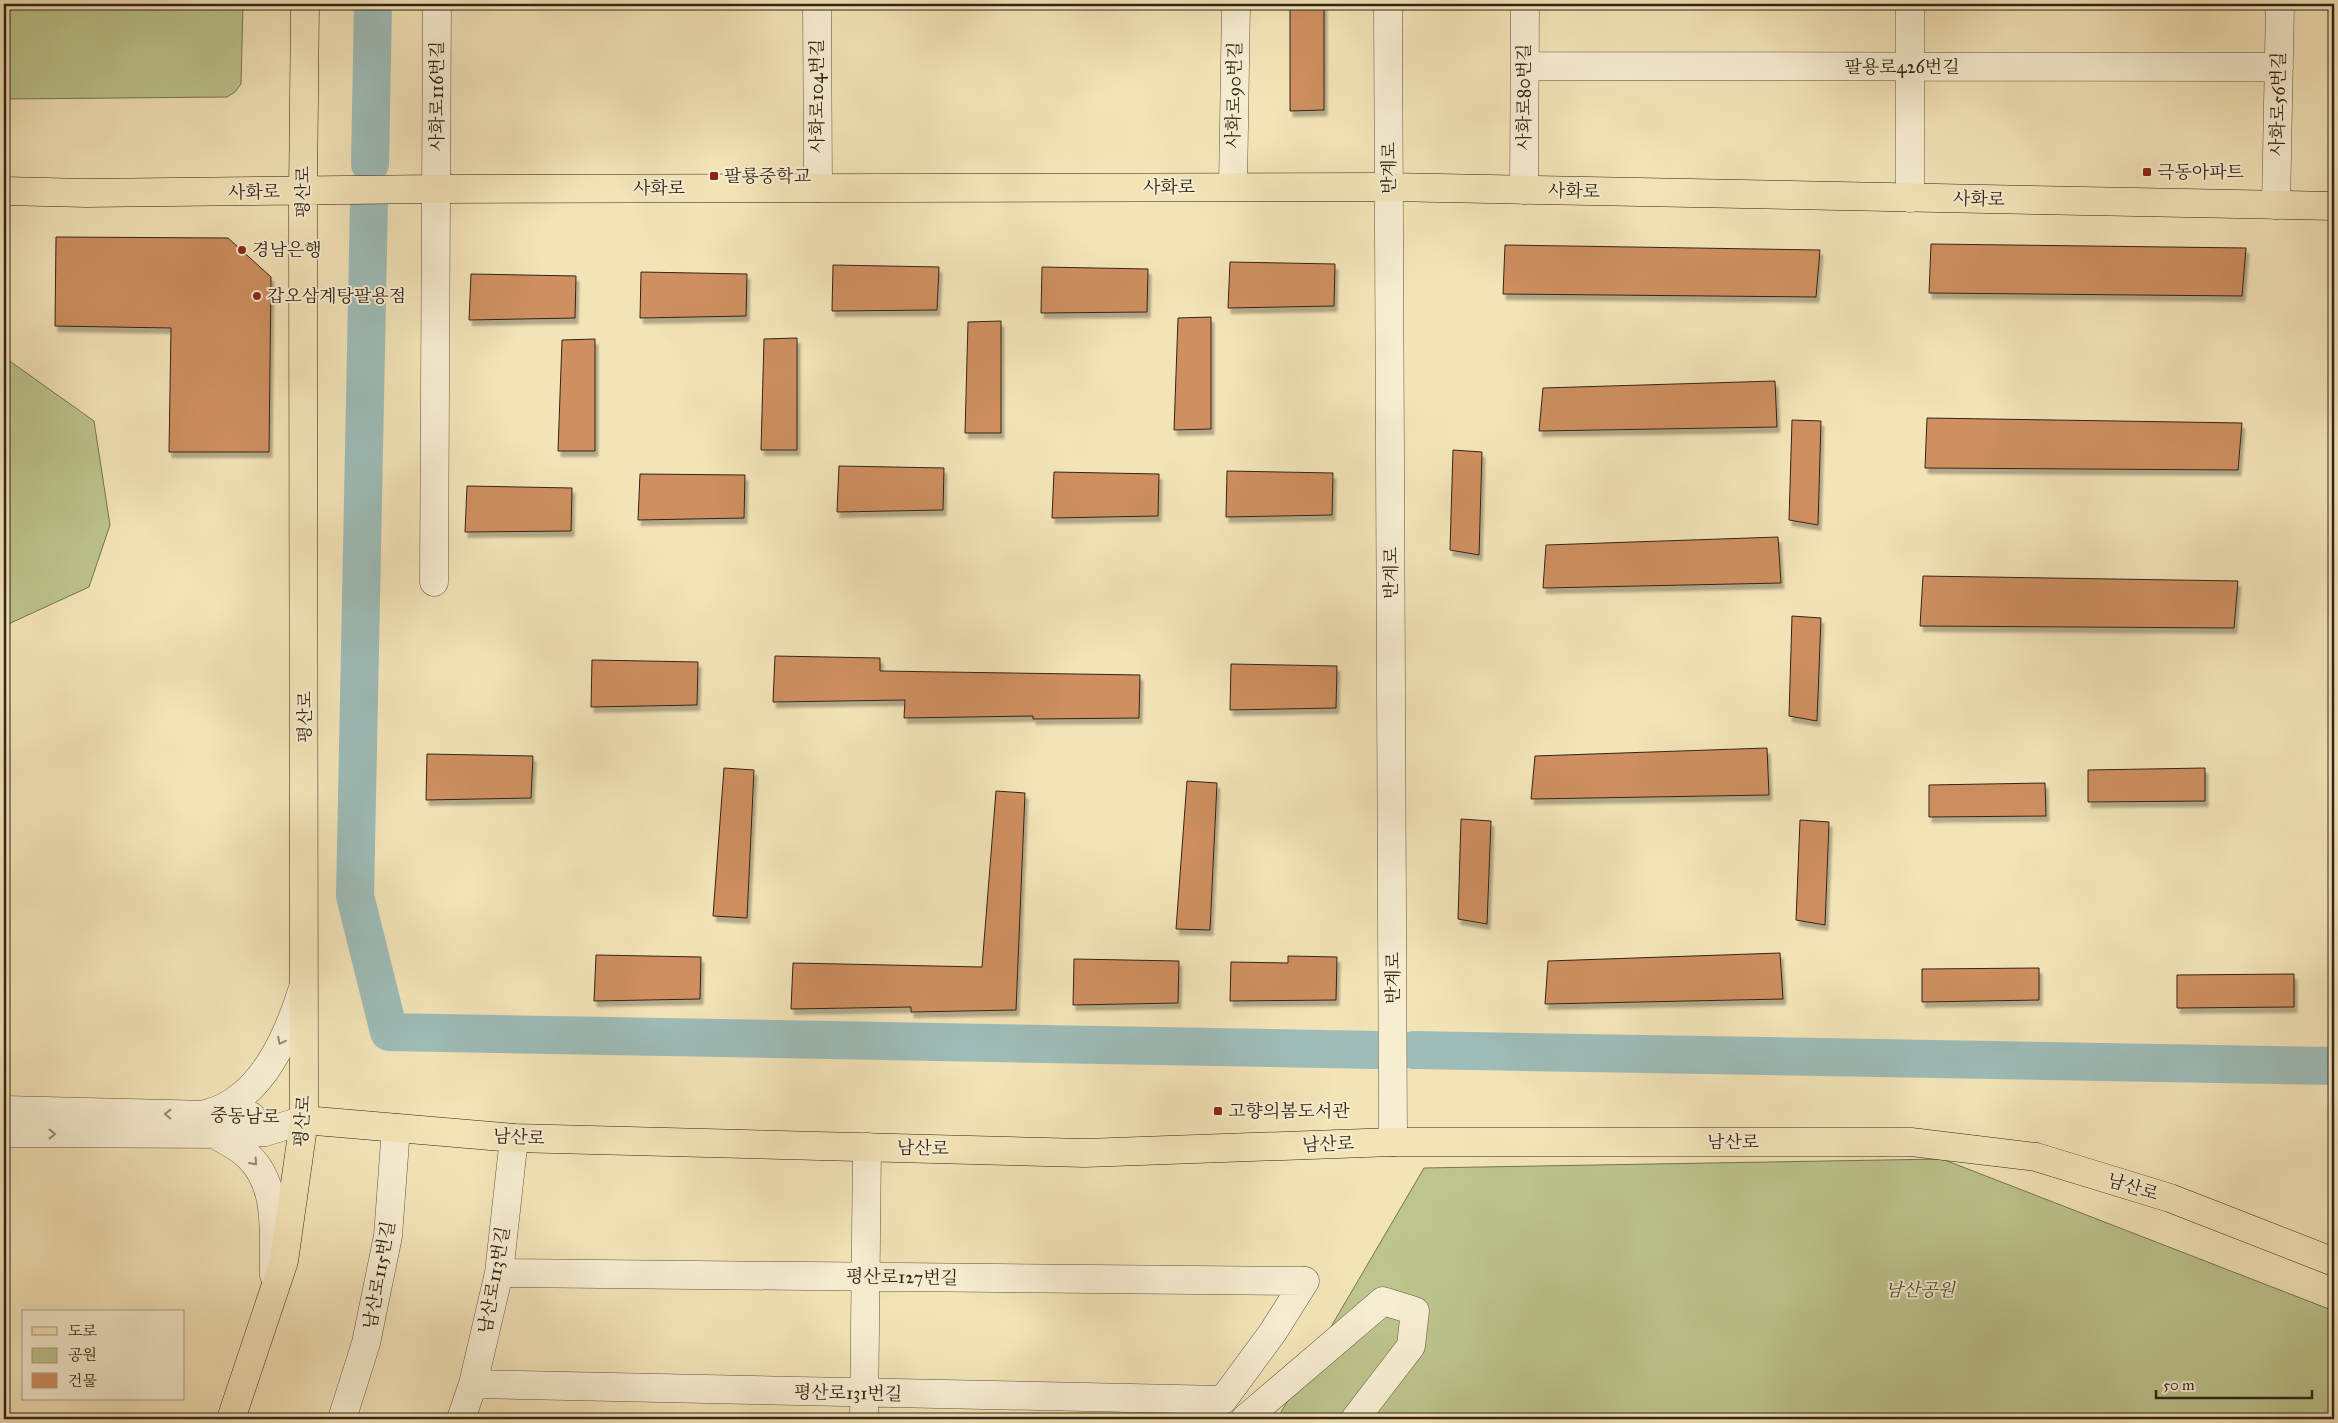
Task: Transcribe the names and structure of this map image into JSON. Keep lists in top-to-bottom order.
{
  "streets": {
    "main road": ["사화로", "평산로", "남산로"],
    "street": [
      "팔용로426번길",
      "사화로90번길",
      "사화로116번길",
      "사화로104번길",
      "사화로80번길",
      "사화로56번길",
      "반계로",
      "중동남로",
      "남산로115번길",
      "평산로127번길",
      "남산로113번길",
      "평산로131번길"
    ]
  },
  "crossings": [
    ["팔용로426번길", "사화로80번길"],
    ["팔용로426번길", "사화로56번길"],
    ["사화로90번길", "사화로"],
    ["사화로116번길", "사화로"],
    ["사화로104번길", "사화로"],
    ["사화로80번길", "사화로"],
    ["사화로56번길", "사화로"],
    ["반계로", "사화로"],
    ["반계로", "남산로"],
    ["사화로", "평산로"],
    ["평산로", "중동남로"],
    ["평산로", "남산로"],
    ["중동남로", "남산로"],
    ["남산로", "남산로115번길"],
    ["남산로", "남산로113번길"],
    ["평산로127번길", "남산로113번길"],
    ["평산로127번길", "평산로131번길"],
    ["남산로113번길", "평산로131번길"]
  ],
  "parks": ["남산공원"],
  "places": {
    "transit": ["극동아파트", "팔룡중학교", "고향의봄도서관"],
    "other": ["경남은행", "갑오삼계탕팔용점"]
  },
  "legend": ["도로", "공원", "건물"],
  "scale_bar": "50 m"
}
